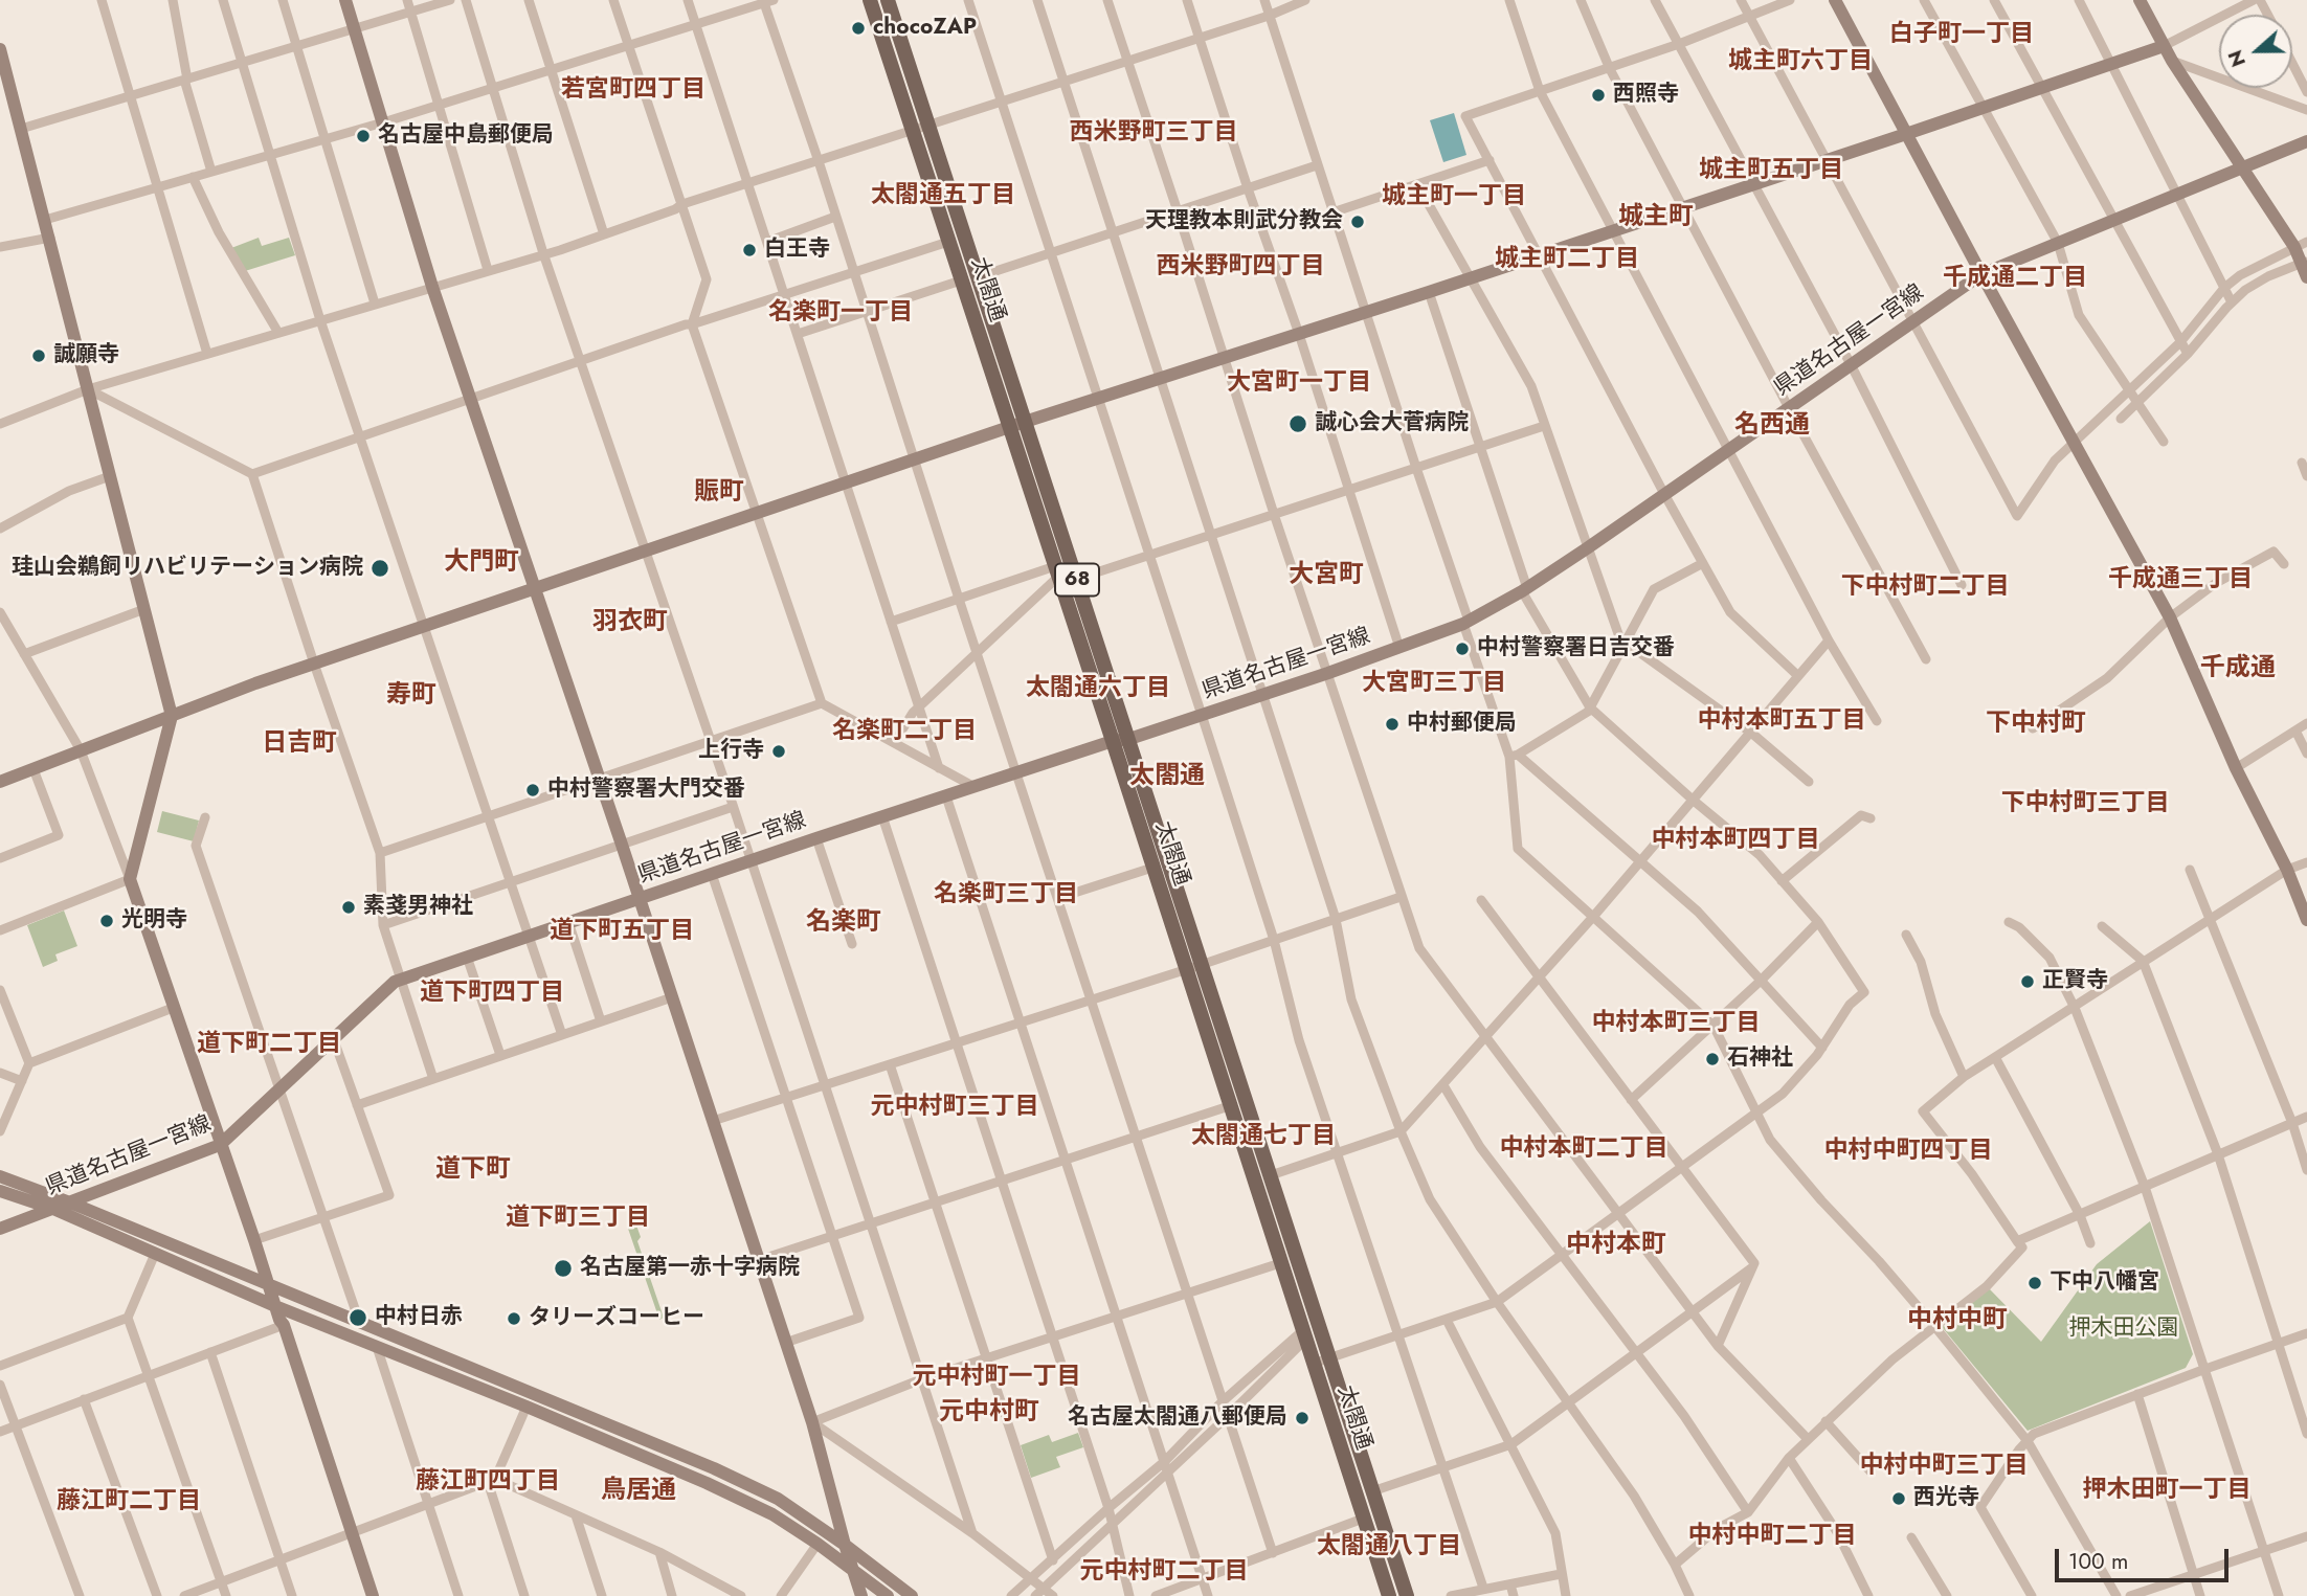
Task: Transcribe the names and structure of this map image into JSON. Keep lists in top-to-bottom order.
{
  "streets": {
    "main road": ["太閤通", "68"],
    "street": ["県道名古屋一宮線"]
  },
  "crossings": [
    ["太閤通", "県道名古屋一宮線"]
  ],
  "districts": [
    "白子町一丁目",
    "城主町六丁目",
    "若宮町四丁目",
    "西米野町三丁目",
    "城主町五丁目",
    "太閤通五丁目",
    "城主町一丁目",
    "城主町",
    "城主町二丁目",
    "西米野町四丁目",
    "千成通二丁目",
    "名楽町一丁目",
    "大宮町一丁目",
    "名西通",
    "賑町",
    "大門町",
    "大宮町",
    "千成通三丁目",
    "下中村町二丁目",
    "羽衣町",
    "千成通",
    "大宮町三丁目",
    "太閤通六丁目",
    "寿町",
    "中村本町五丁目",
    "下中村町",
    "名楽町二丁目",
    "日吉町",
    "太閤通",
    "下中村町三丁目",
    "中村本町四丁目",
    "名楽町三丁目",
    "名楽町",
    "道下町五丁目",
    "道下町四丁目",
    "中村本町三丁目",
    "道下町二丁目",
    "元中村町三丁目",
    "太閤通七丁目",
    "中村本町二丁目",
    "中村中町四丁目",
    "道下町",
    "道下町三丁目",
    "中村本町",
    "中村中町",
    "元中村町一丁目",
    "元中村町",
    "中村中町三丁目",
    "藤江町四丁目",
    "押木田町一丁目",
    "鳥居通",
    "藤江町二丁目",
    "中村中町二丁目",
    "太閤通八丁目",
    "元中村町二丁目"
  ],
  "parks": ["押木田公園"],
  "places": [
    "chocoZAP",
    "西照寺",
    "名古屋中島郵便局",
    "天理教本則武分教会",
    "白王寺",
    "誠願寺",
    "誠心会大菅病院",
    "珪山会鵜飼リハビリテーション病院",
    "中村警察署日吉交番",
    "中村郵便局",
    "上行寺",
    "中村警察署大門交番",
    "素戔男神社",
    "光明寺",
    "正賢寺",
    "石神社",
    "名古屋第一赤十字病院",
    "下中八幡宮",
    "中村日赤",
    "タリーズコーヒー",
    "名古屋太閤通八郵便局",
    "西光寺"
  ],
  "scale_bar": "100 m",
  "north": "left"
}
